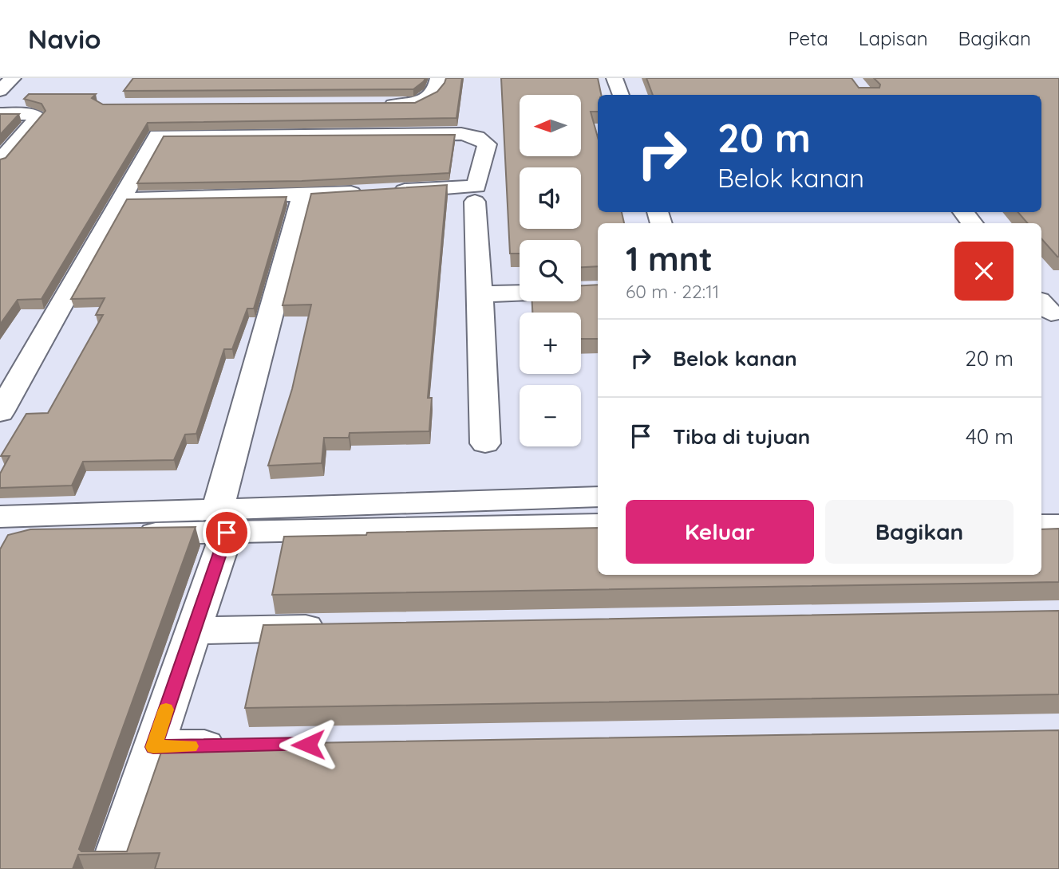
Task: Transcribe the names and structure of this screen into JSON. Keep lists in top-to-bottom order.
{
  "north": "left",
  "page": {
    "header": "Navio",
    "nav": ["Peta", "Lapisan", "Bagikan"],
    "map_buttons": ["+", "−"],
    "turn": ["20 m", "Belok kanan"],
    "heading": ["1 mnt", "60 m · 22:11"],
    "list": [
      {
        "name": "Belok kanan",
        "value": "20 m"
      },
      {
        "name": "Tiba di tujuan",
        "value": "40 m"
      }
    ],
    "buttons": ["Keluar", "Bagikan"]
  }
}
